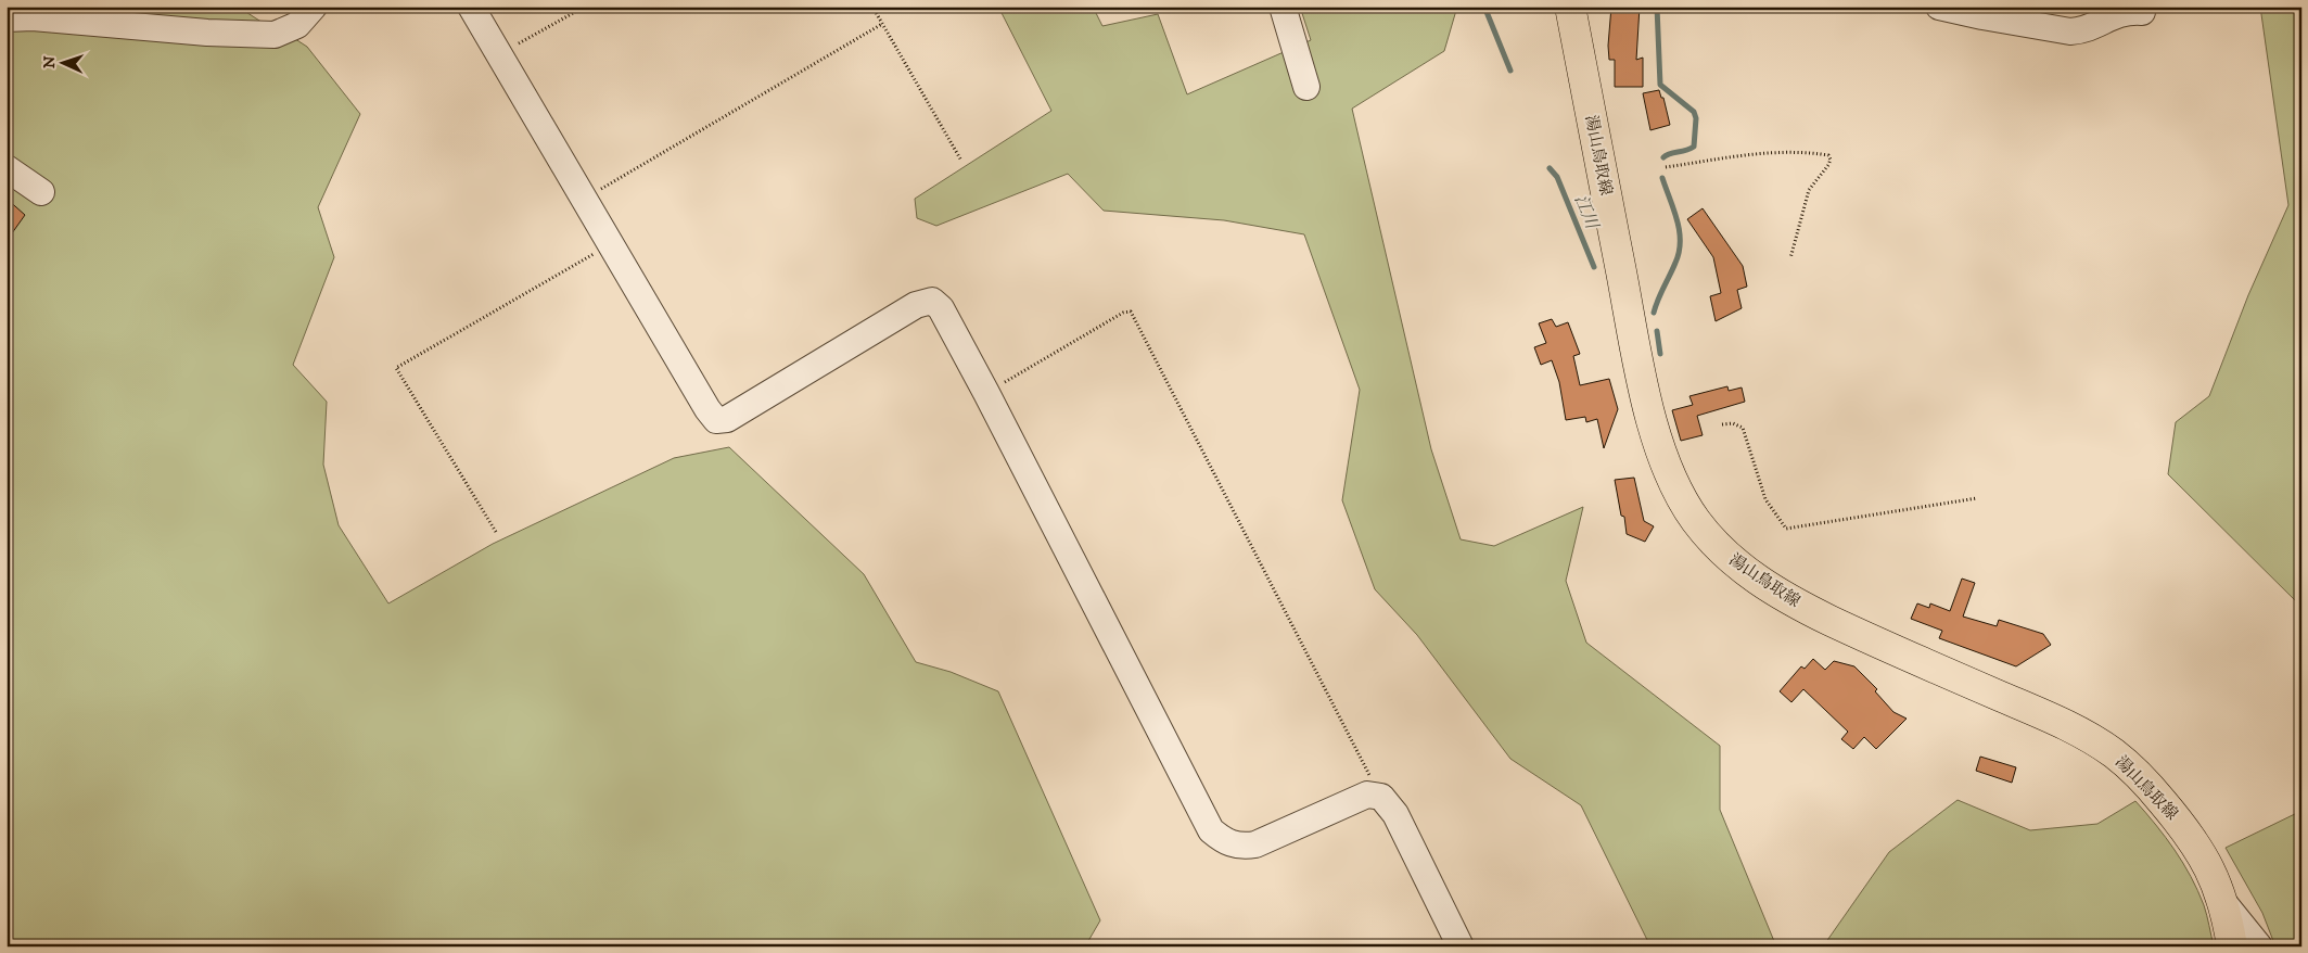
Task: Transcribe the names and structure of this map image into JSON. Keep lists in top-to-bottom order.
{
  "streets": {
    "main road": ["湯山鳥取線"]
  },
  "water": ["江川"],
  "north": "left"
}
